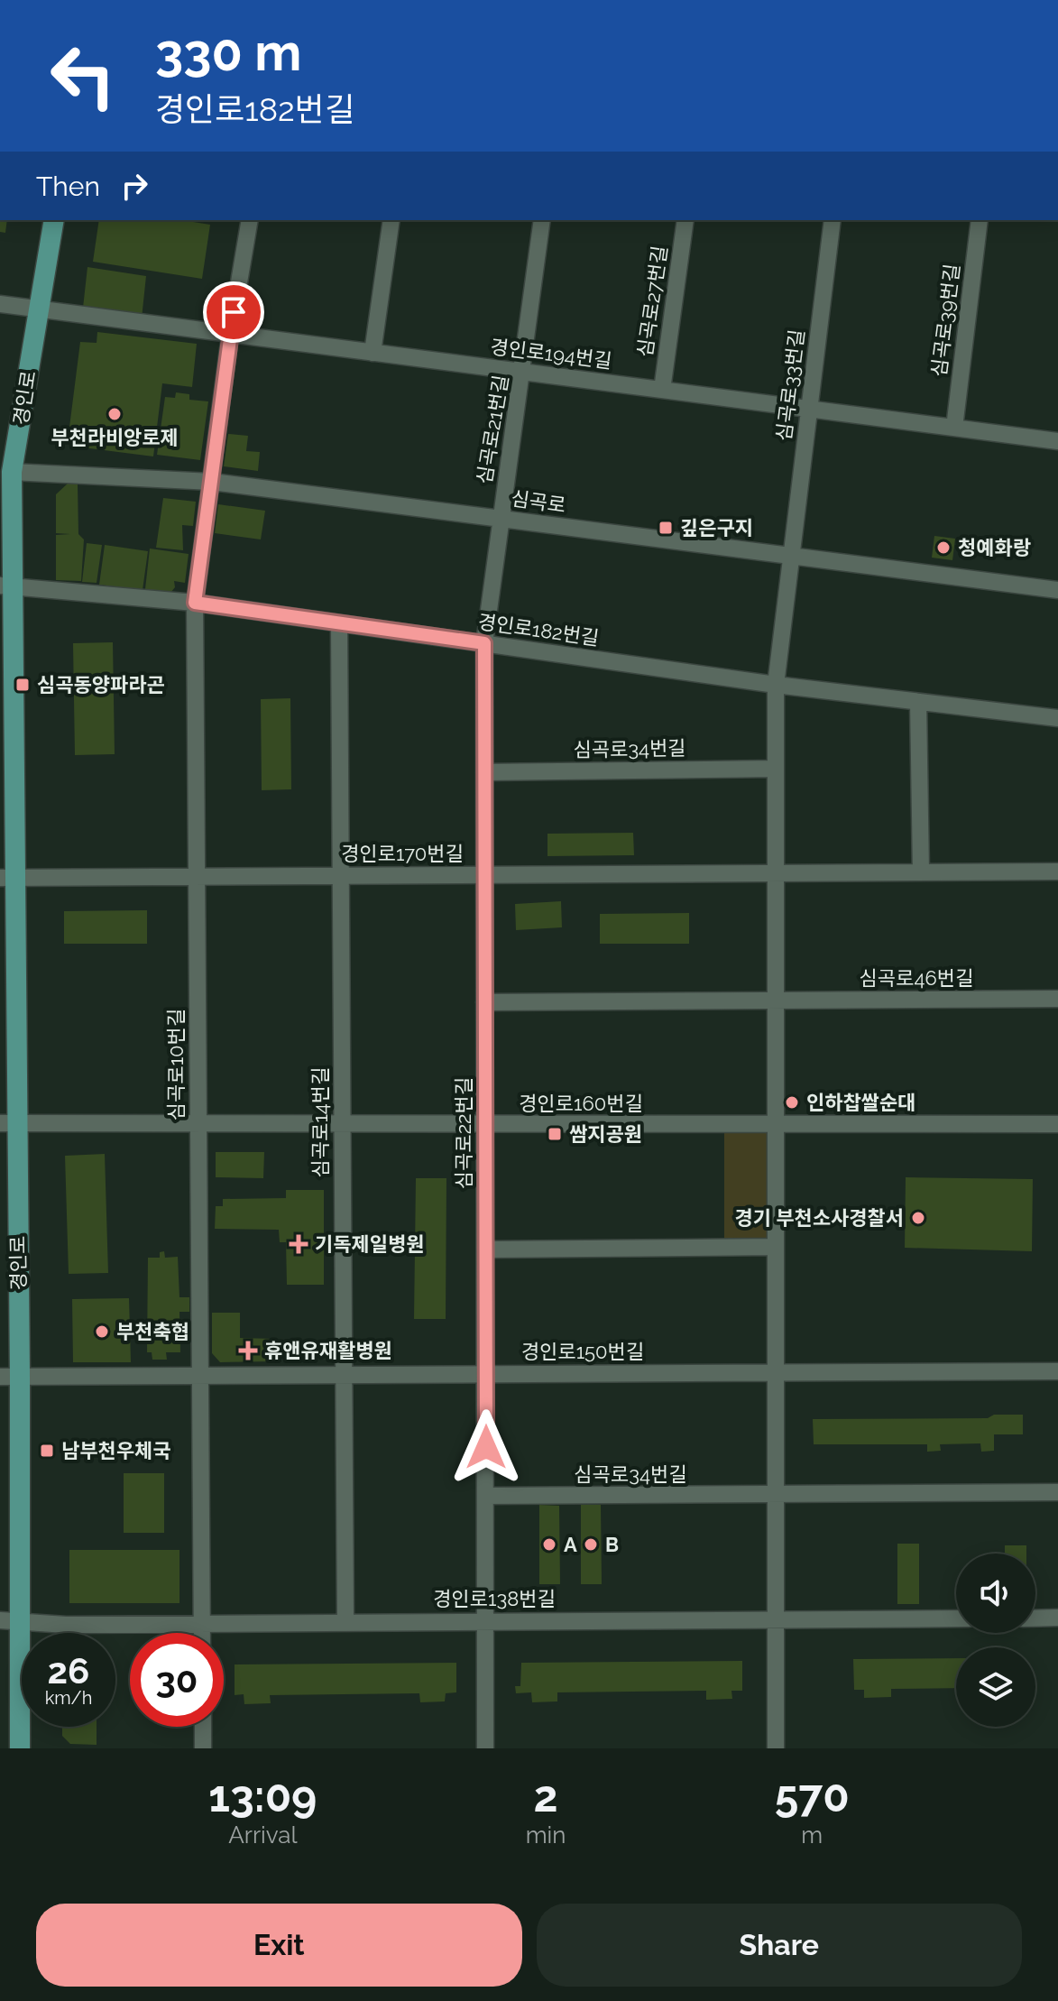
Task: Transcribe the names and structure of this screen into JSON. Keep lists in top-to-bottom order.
{
  "streets": {
    "main road": ["경인로"],
    "street": [
      "심곡로27번길",
      "심곡로39번길",
      "경인로194번길",
      "심곡로33번길",
      "심곡로21번길",
      "심곡로",
      "경인로182번길",
      "심곡로34번길",
      "경인로170번길",
      "심곡로46번길",
      "심곡로10번길",
      "경인로160번길",
      "심곡로14번길",
      "심곡로22번길",
      "경인로150번길",
      "경인로138번길"
    ]
  },
  "crossings": [
    ["심곡로27번길", "경인로194번길"],
    ["심곡로39번길", "경인로194번길"],
    ["경인로194번길", "심곡로33번길"],
    ["경인로194번길", "경인로"],
    ["경인로194번길", "심곡로21번길"],
    ["경인로194번길", "심곡로10번길"],
    ["심곡로33번길", "심곡로"],
    ["경인로", "심곡로"],
    ["경인로", "경인로182번길"],
    ["경인로", "경인로170번길"],
    ["경인로", "경인로160번길"],
    ["경인로", "경인로150번길"],
    ["경인로", "경인로138번길"],
    ["심곡로21번길", "심곡로"],
    ["심곡로21번길", "심곡로22번길"],
    ["심곡로", "심곡로10번길"],
    ["심곡로", "심곡로22번길"],
    ["경인로182번길", "심곡로10번길"],
    ["경인로182번길", "심곡로14번길"],
    ["경인로182번길", "심곡로22번길"],
    ["심곡로34번길", "심곡로22번길"],
    ["경인로170번길", "심곡로10번길"],
    ["경인로170번길", "심곡로14번길"],
    ["경인로170번길", "심곡로22번길"],
    ["심곡로10번길", "경인로160번길"],
    ["심곡로10번길", "경인로150번길"],
    ["심곡로10번길", "경인로138번길"],
    ["경인로160번길", "심곡로14번길"],
    ["경인로160번길", "심곡로22번길"],
    ["심곡로14번길", "경인로150번길"],
    ["심곡로14번길", "경인로138번길"],
    ["심곡로22번길", "경인로150번길"],
    ["심곡로22번길", "경인로138번길"]
  ],
  "places": {
    "other": [
      "부천라비앙로제",
      "청예화랑",
      "인하찹쌀순대",
      "경기 부천소사경찰서",
      "부천축협",
      "A",
      "B"
    ],
    "transit": [
      "깊은구지",
      "심곡동양파라곤",
      "쌈지공원",
      "남부천우체국"
    ],
    "health": ["기독제일병원", "휴앤유재활병원"]
  },
  "page": {
    "turn": ["330 m", "경인로182번길"],
    "then": "Then",
    "speed": "26 km/h",
    "limit": "30",
    "eta": [
      "13:09",
      "Arrival",
      "2",
      "min",
      "570",
      "m"
    ],
    "buttons": ["Exit", "Share"]
  }
}
